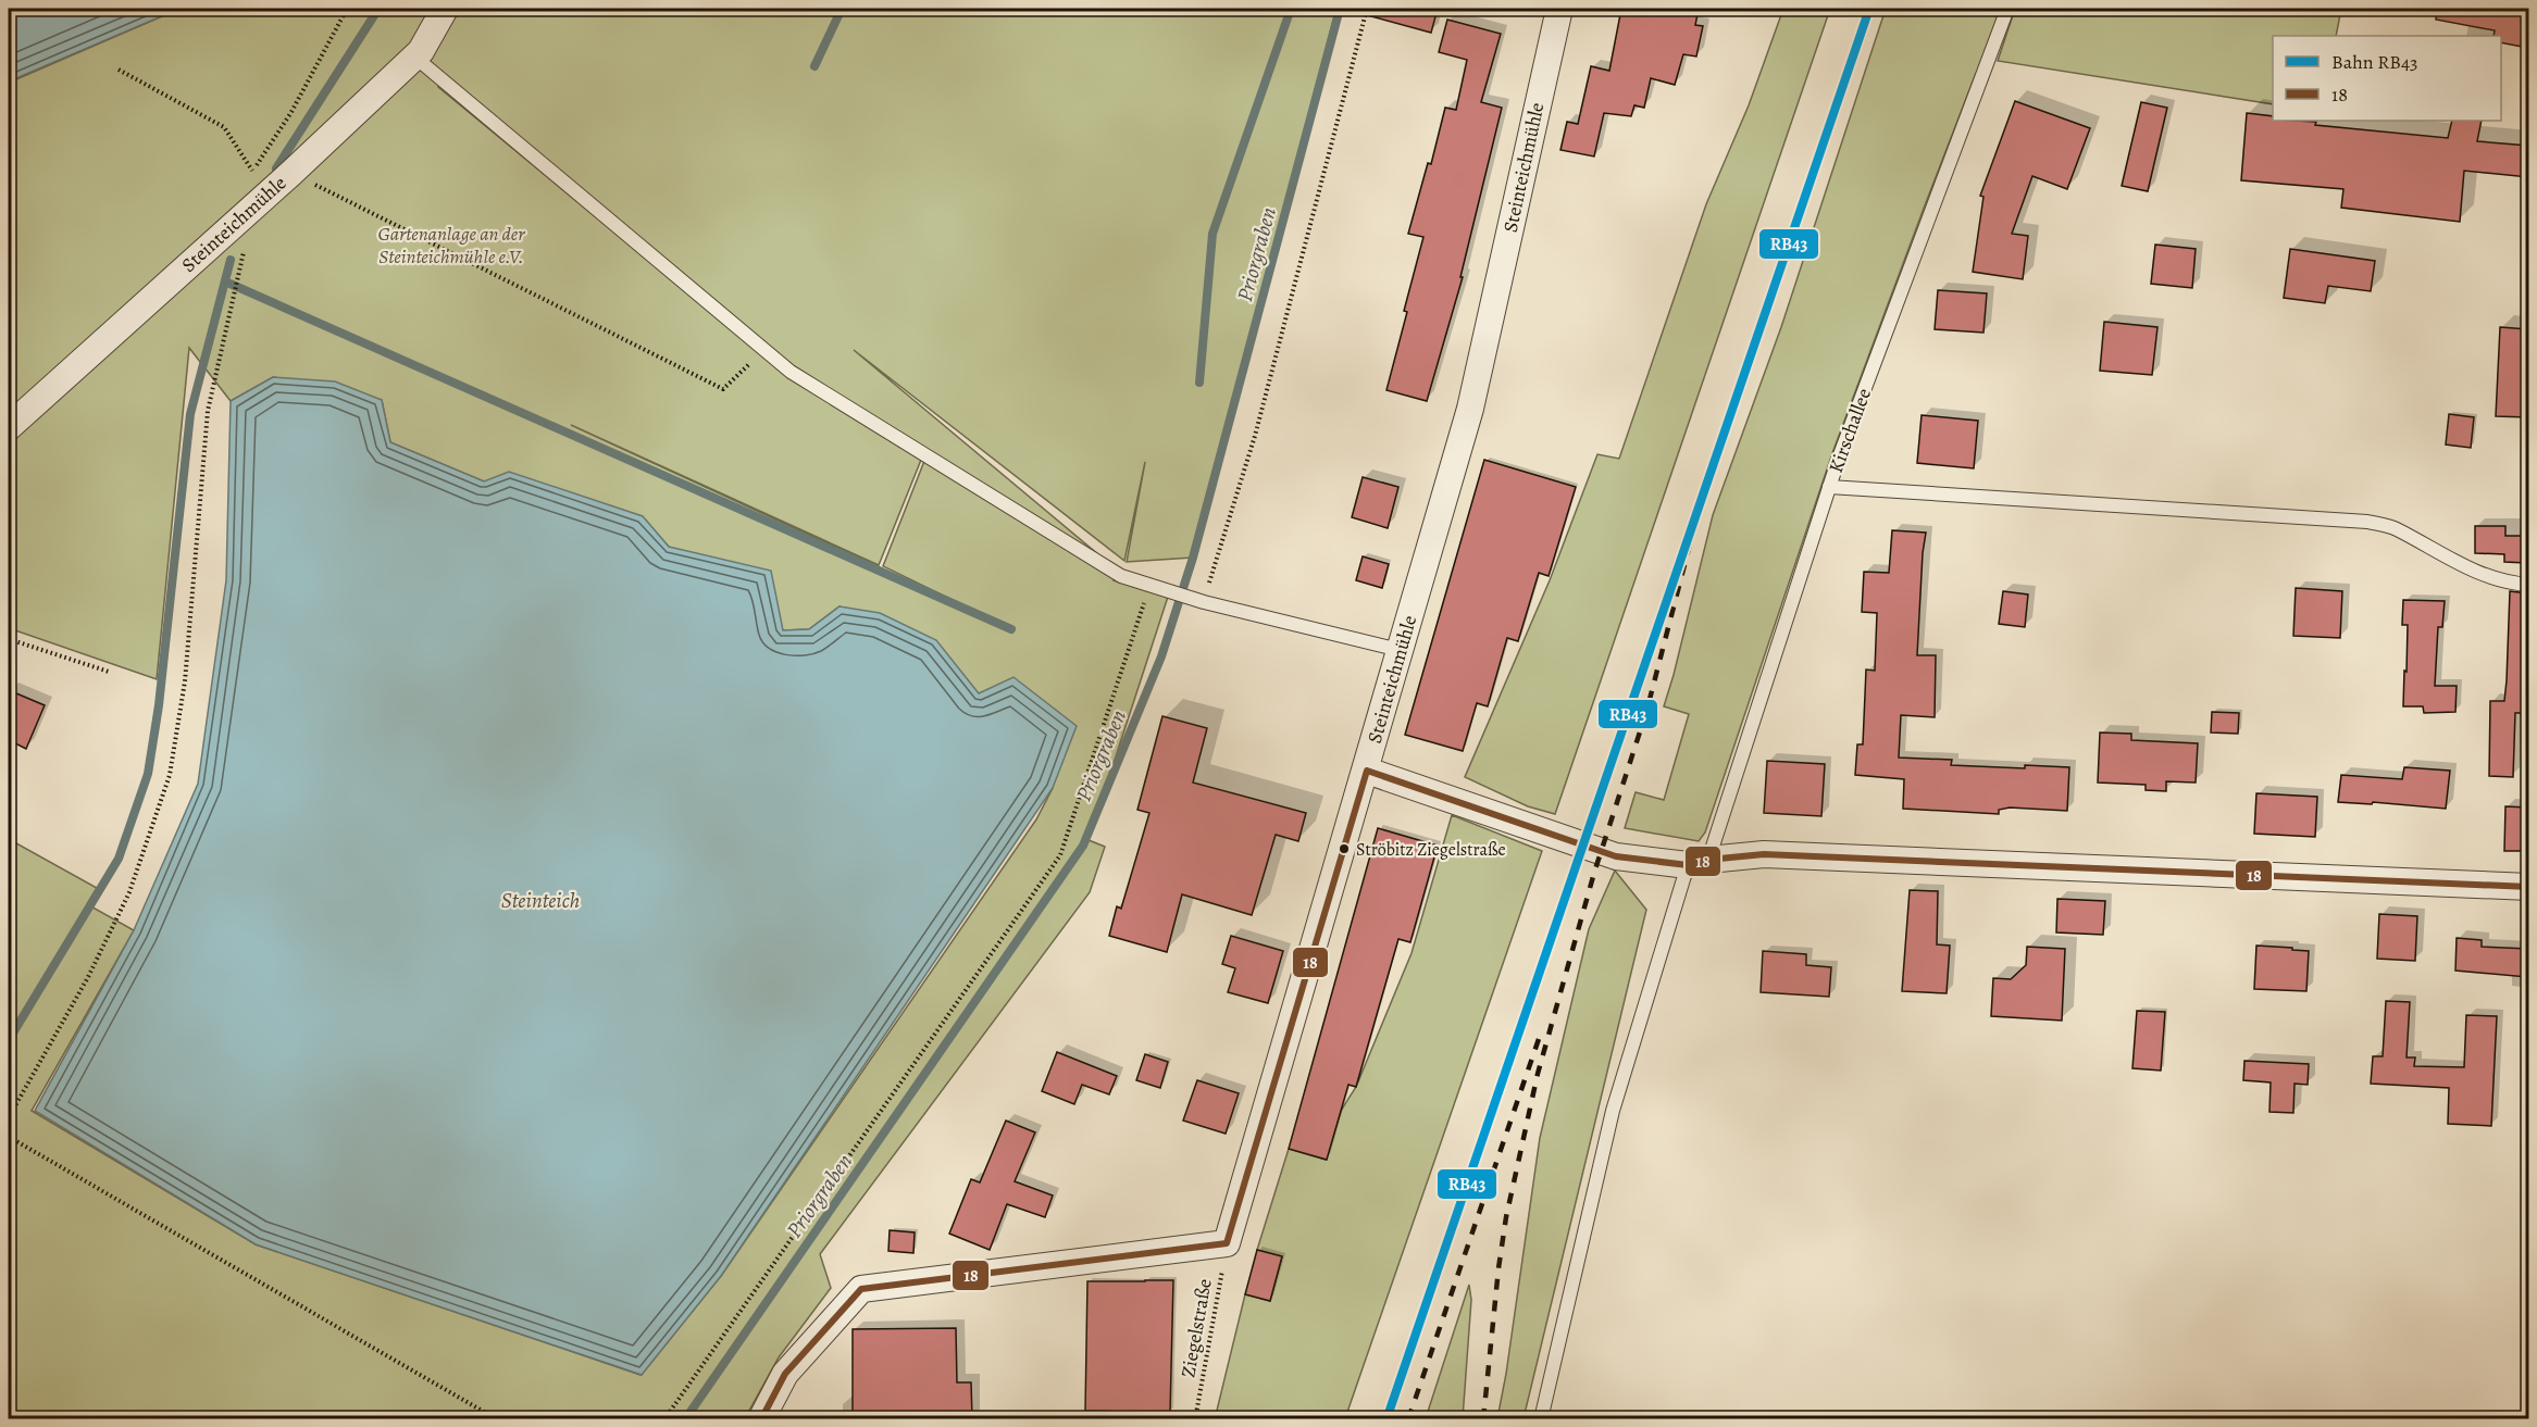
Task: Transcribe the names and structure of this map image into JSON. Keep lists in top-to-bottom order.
{
  "streets": {
    "street": ["Steinteichmühle"],
    "lane": ["Kirschallee"],
    "path": ["Ziegelstraße"]
  },
  "crossings": [
    ["Steinteichmühle", "Ziegelstraße"]
  ],
  "water": ["Priorgraben", "Steinteich"],
  "parks": ["Gartenanlage an der Steinteichmühle e.V."],
  "places": ["Ströbitz Ziegelstraße"],
  "lines": ["rail line RB43", "transit line 18"],
  "legend": ["Bahn RB43", "18"]
}
